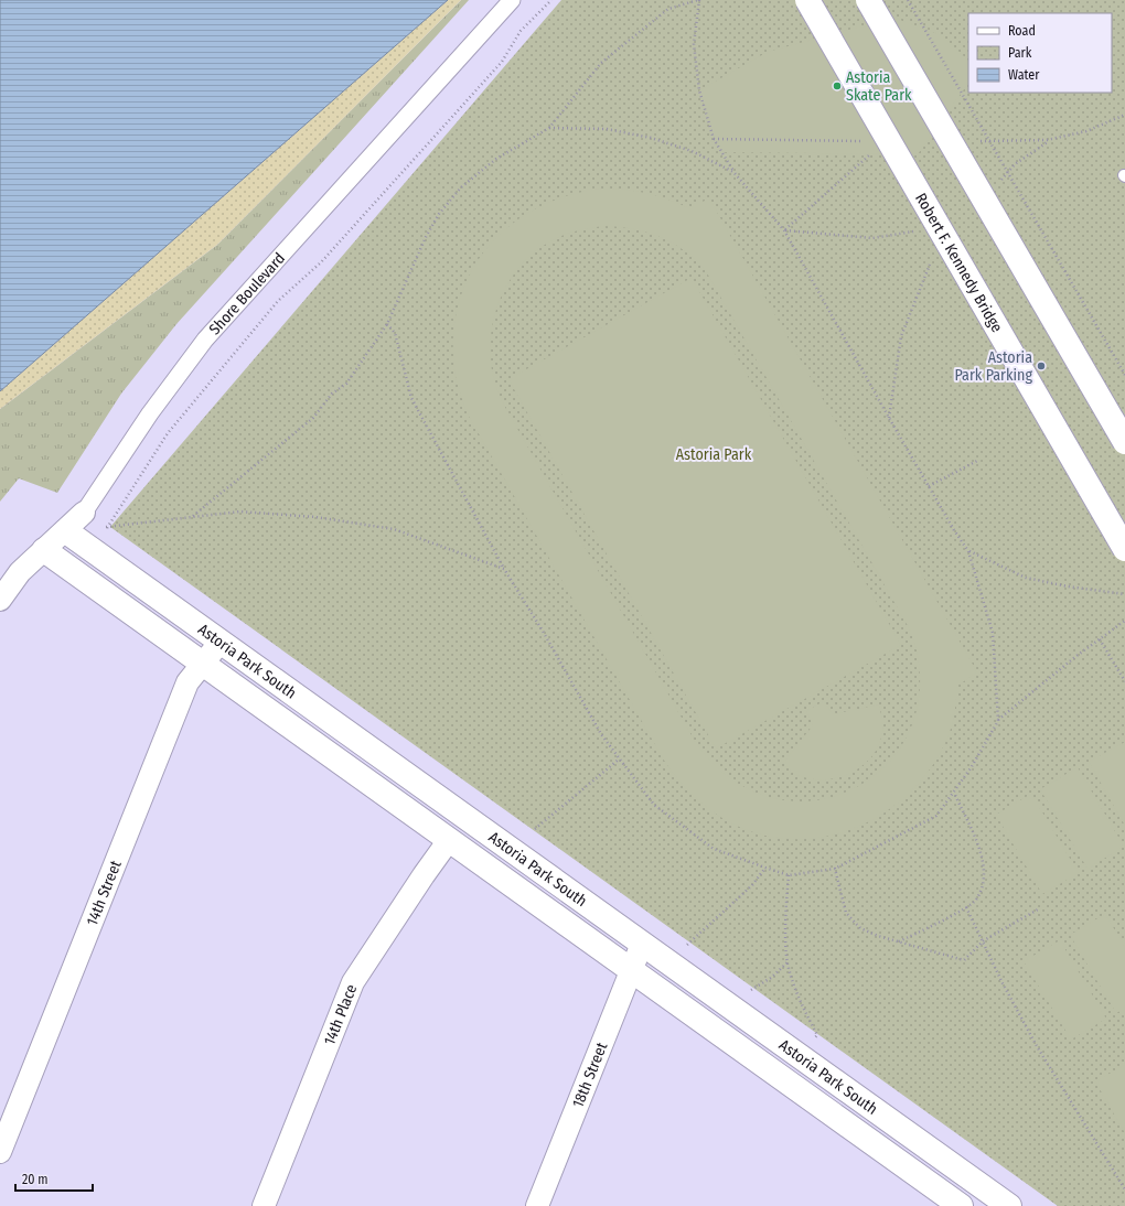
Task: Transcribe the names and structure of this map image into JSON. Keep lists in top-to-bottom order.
{
  "streets": {
    "main road": ["Robert F. Kennedy Bridge", "Astoria Park South"],
    "street": [
      "Shore Boulevard",
      "14th Street",
      "14th Place",
      "18th Street"
    ]
  },
  "crossings": [
    ["Shore Boulevard", "Astoria Park South"],
    ["Astoria Park South", "14th Street"],
    ["Astoria Park South", "14th Place"],
    ["Astoria Park South", "18th Street"]
  ],
  "parks": ["Astoria Park"],
  "places": ["Astoria Skate Park", "Astoria Park Parking"],
  "legend": ["Road", "Park", "Water"],
  "scale_bar": "20 m"
}
